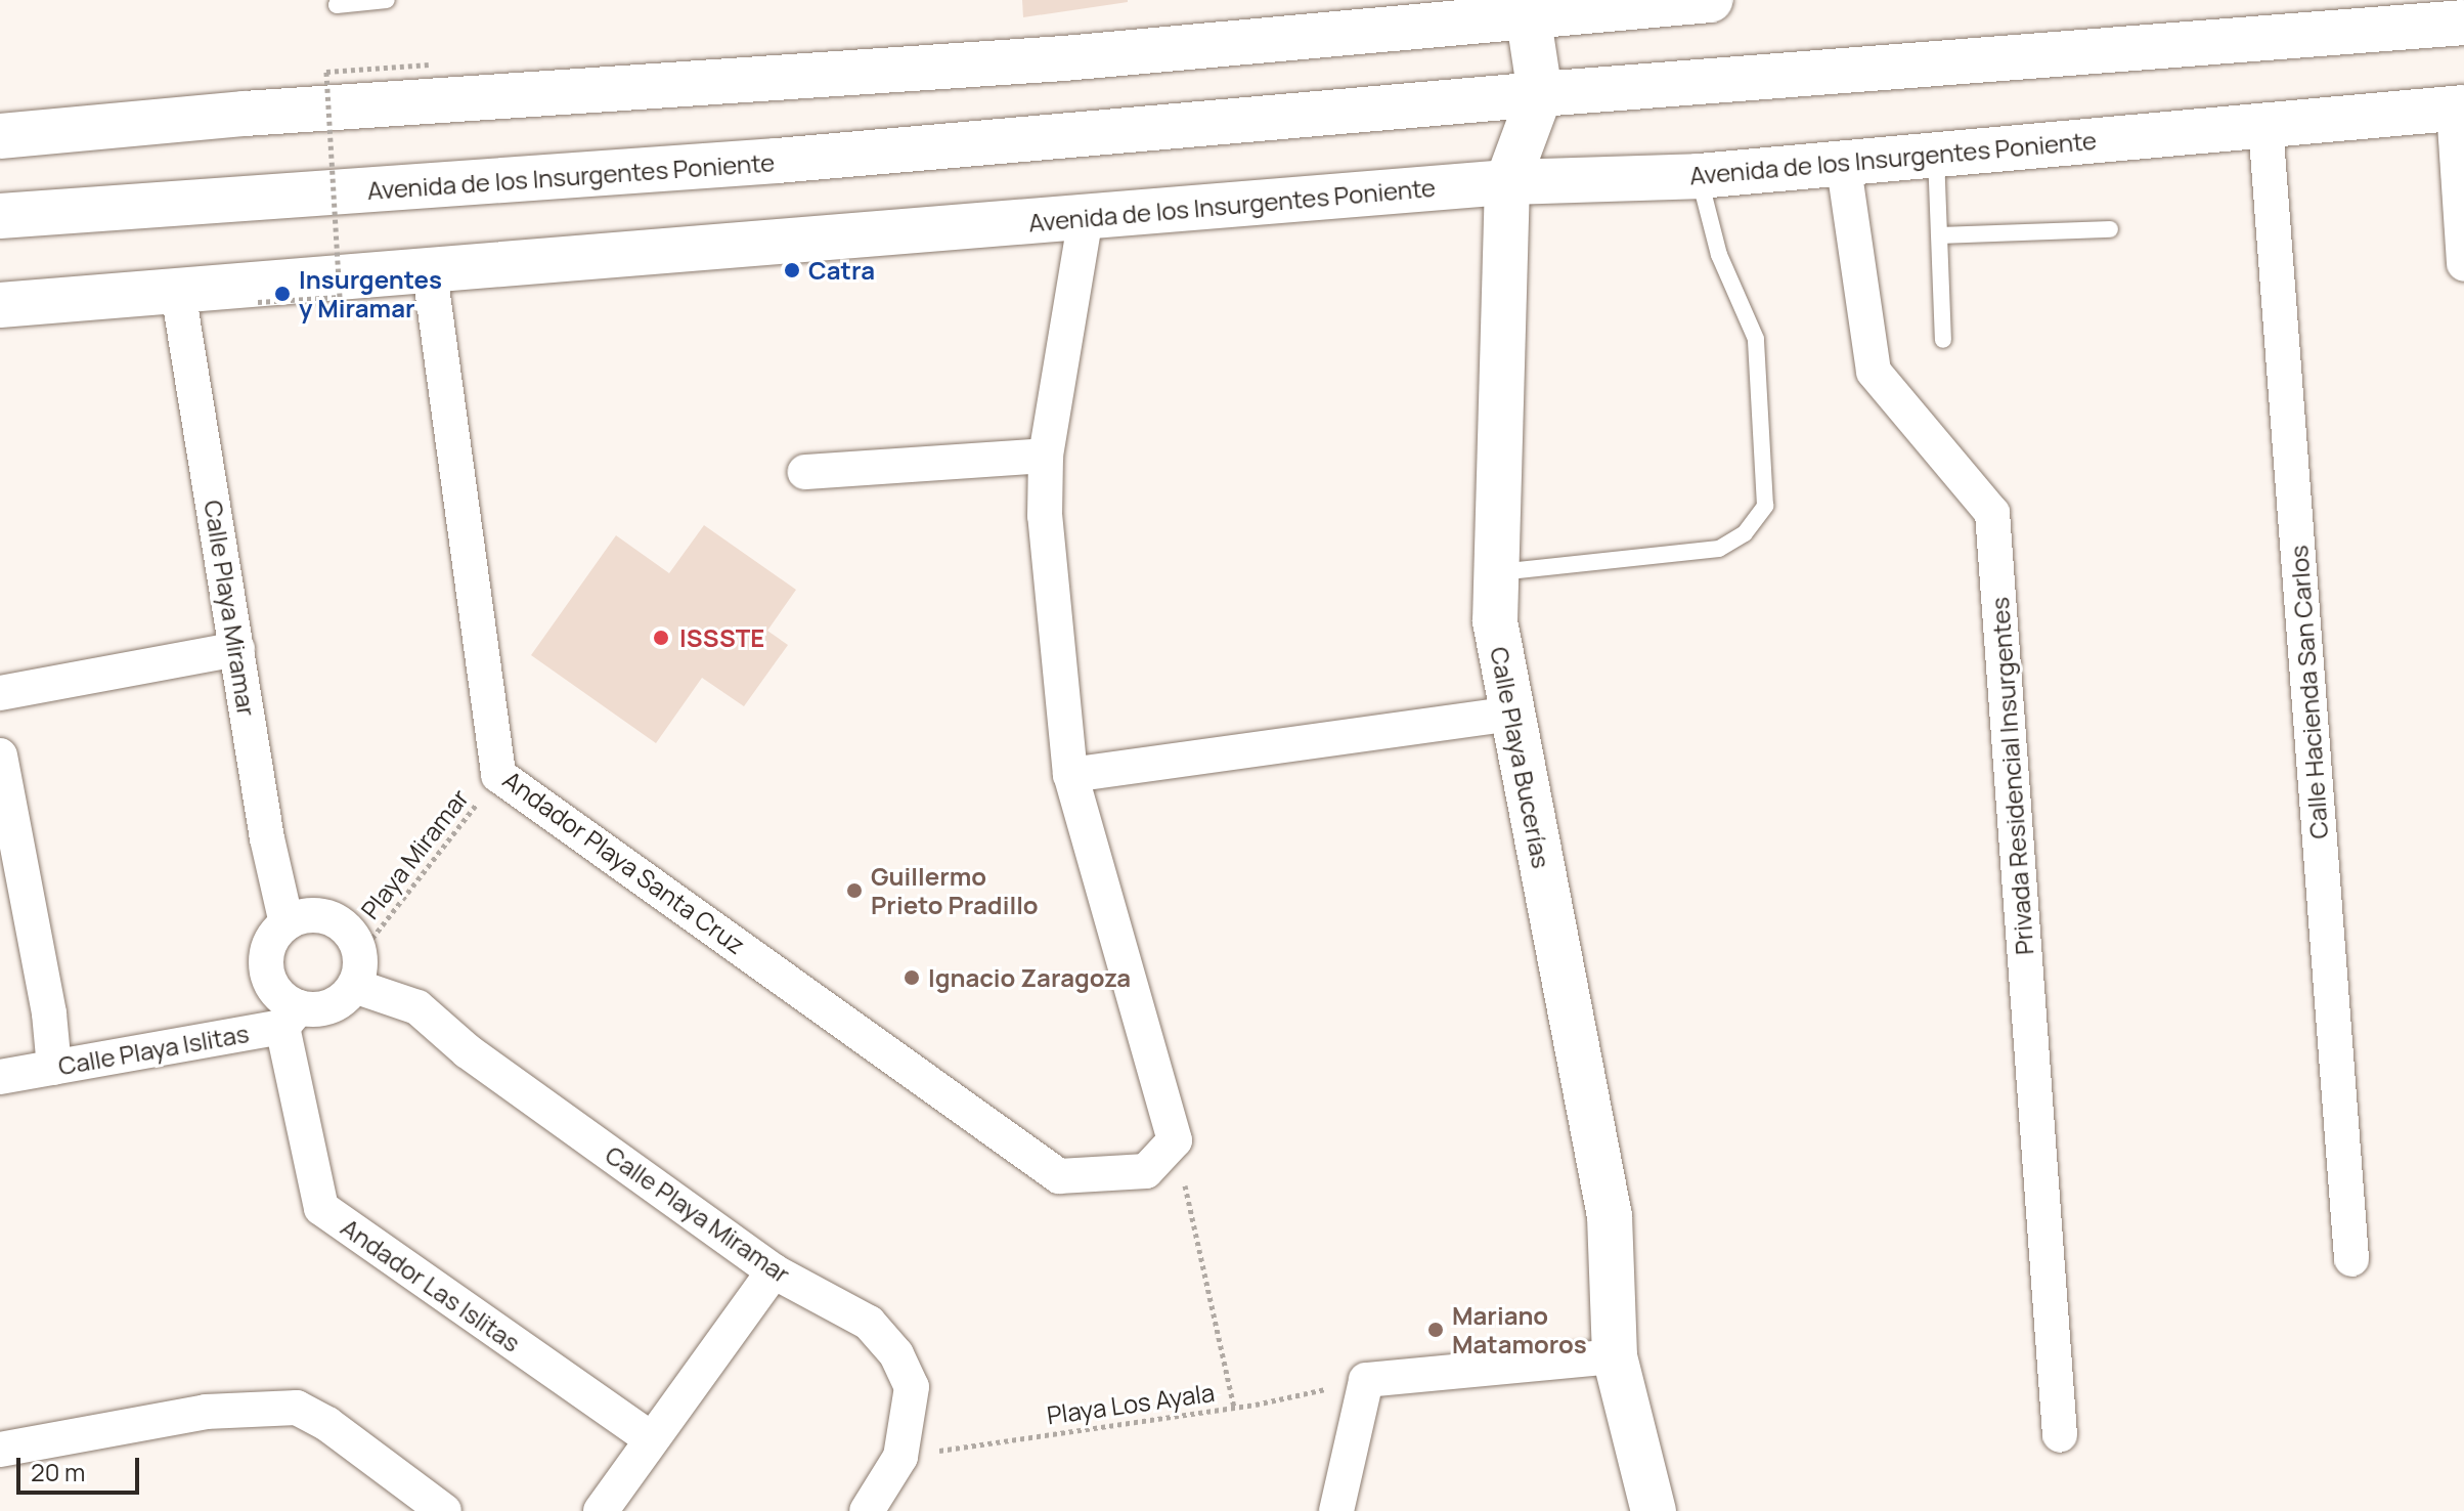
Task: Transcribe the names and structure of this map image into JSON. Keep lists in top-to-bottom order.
{
  "streets": {
    "main road": ["Avenida de los Insurgentes Poniente", "Calle Playa Bucerías"],
    "street": [
      "Calle Playa Miramar",
      "Calle Hacienda San Carlos",
      "Privada Residencial Insurgentes",
      "Andador Playa Santa Cruz",
      "Calle Playa Islitas",
      "Andador Las Islitas"
    ],
    "path": ["Playa Miramar", "Playa Los Ayala"]
  },
  "crossings": [
    ["Avenida de los Insurgentes Poniente", "Calle Playa Miramar"],
    ["Avenida de los Insurgentes Poniente", "Calle Hacienda San Carlos"],
    ["Avenida de los Insurgentes Poniente", "Calle Playa Bucerías"],
    ["Avenida de los Insurgentes Poniente", "Privada Residencial Insurgentes"],
    ["Avenida de los Insurgentes Poniente", "Andador Playa Santa Cruz"],
    ["Calle Playa Miramar", "Playa Miramar"],
    ["Calle Playa Miramar", "Calle Playa Islitas"],
    ["Calle Playa Miramar", "Andador Las Islitas"],
    ["Calle Playa Miramar", "Playa Los Ayala"],
    ["Playa Miramar", "Andador Playa Santa Cruz"],
    ["Playa Miramar", "Calle Playa Islitas"],
    ["Playa Miramar", "Andador Las Islitas"],
    ["Calle Playa Islitas", "Andador Las Islitas"]
  ],
  "places": [
    "Catra",
    "Insurgentes y Miramar",
    "ISSSTE",
    "Guillermo Prieto Pradillo",
    "Ignacio Zaragoza",
    "Mariano Matamoros"
  ],
  "scale_bar": "20 m"
}
